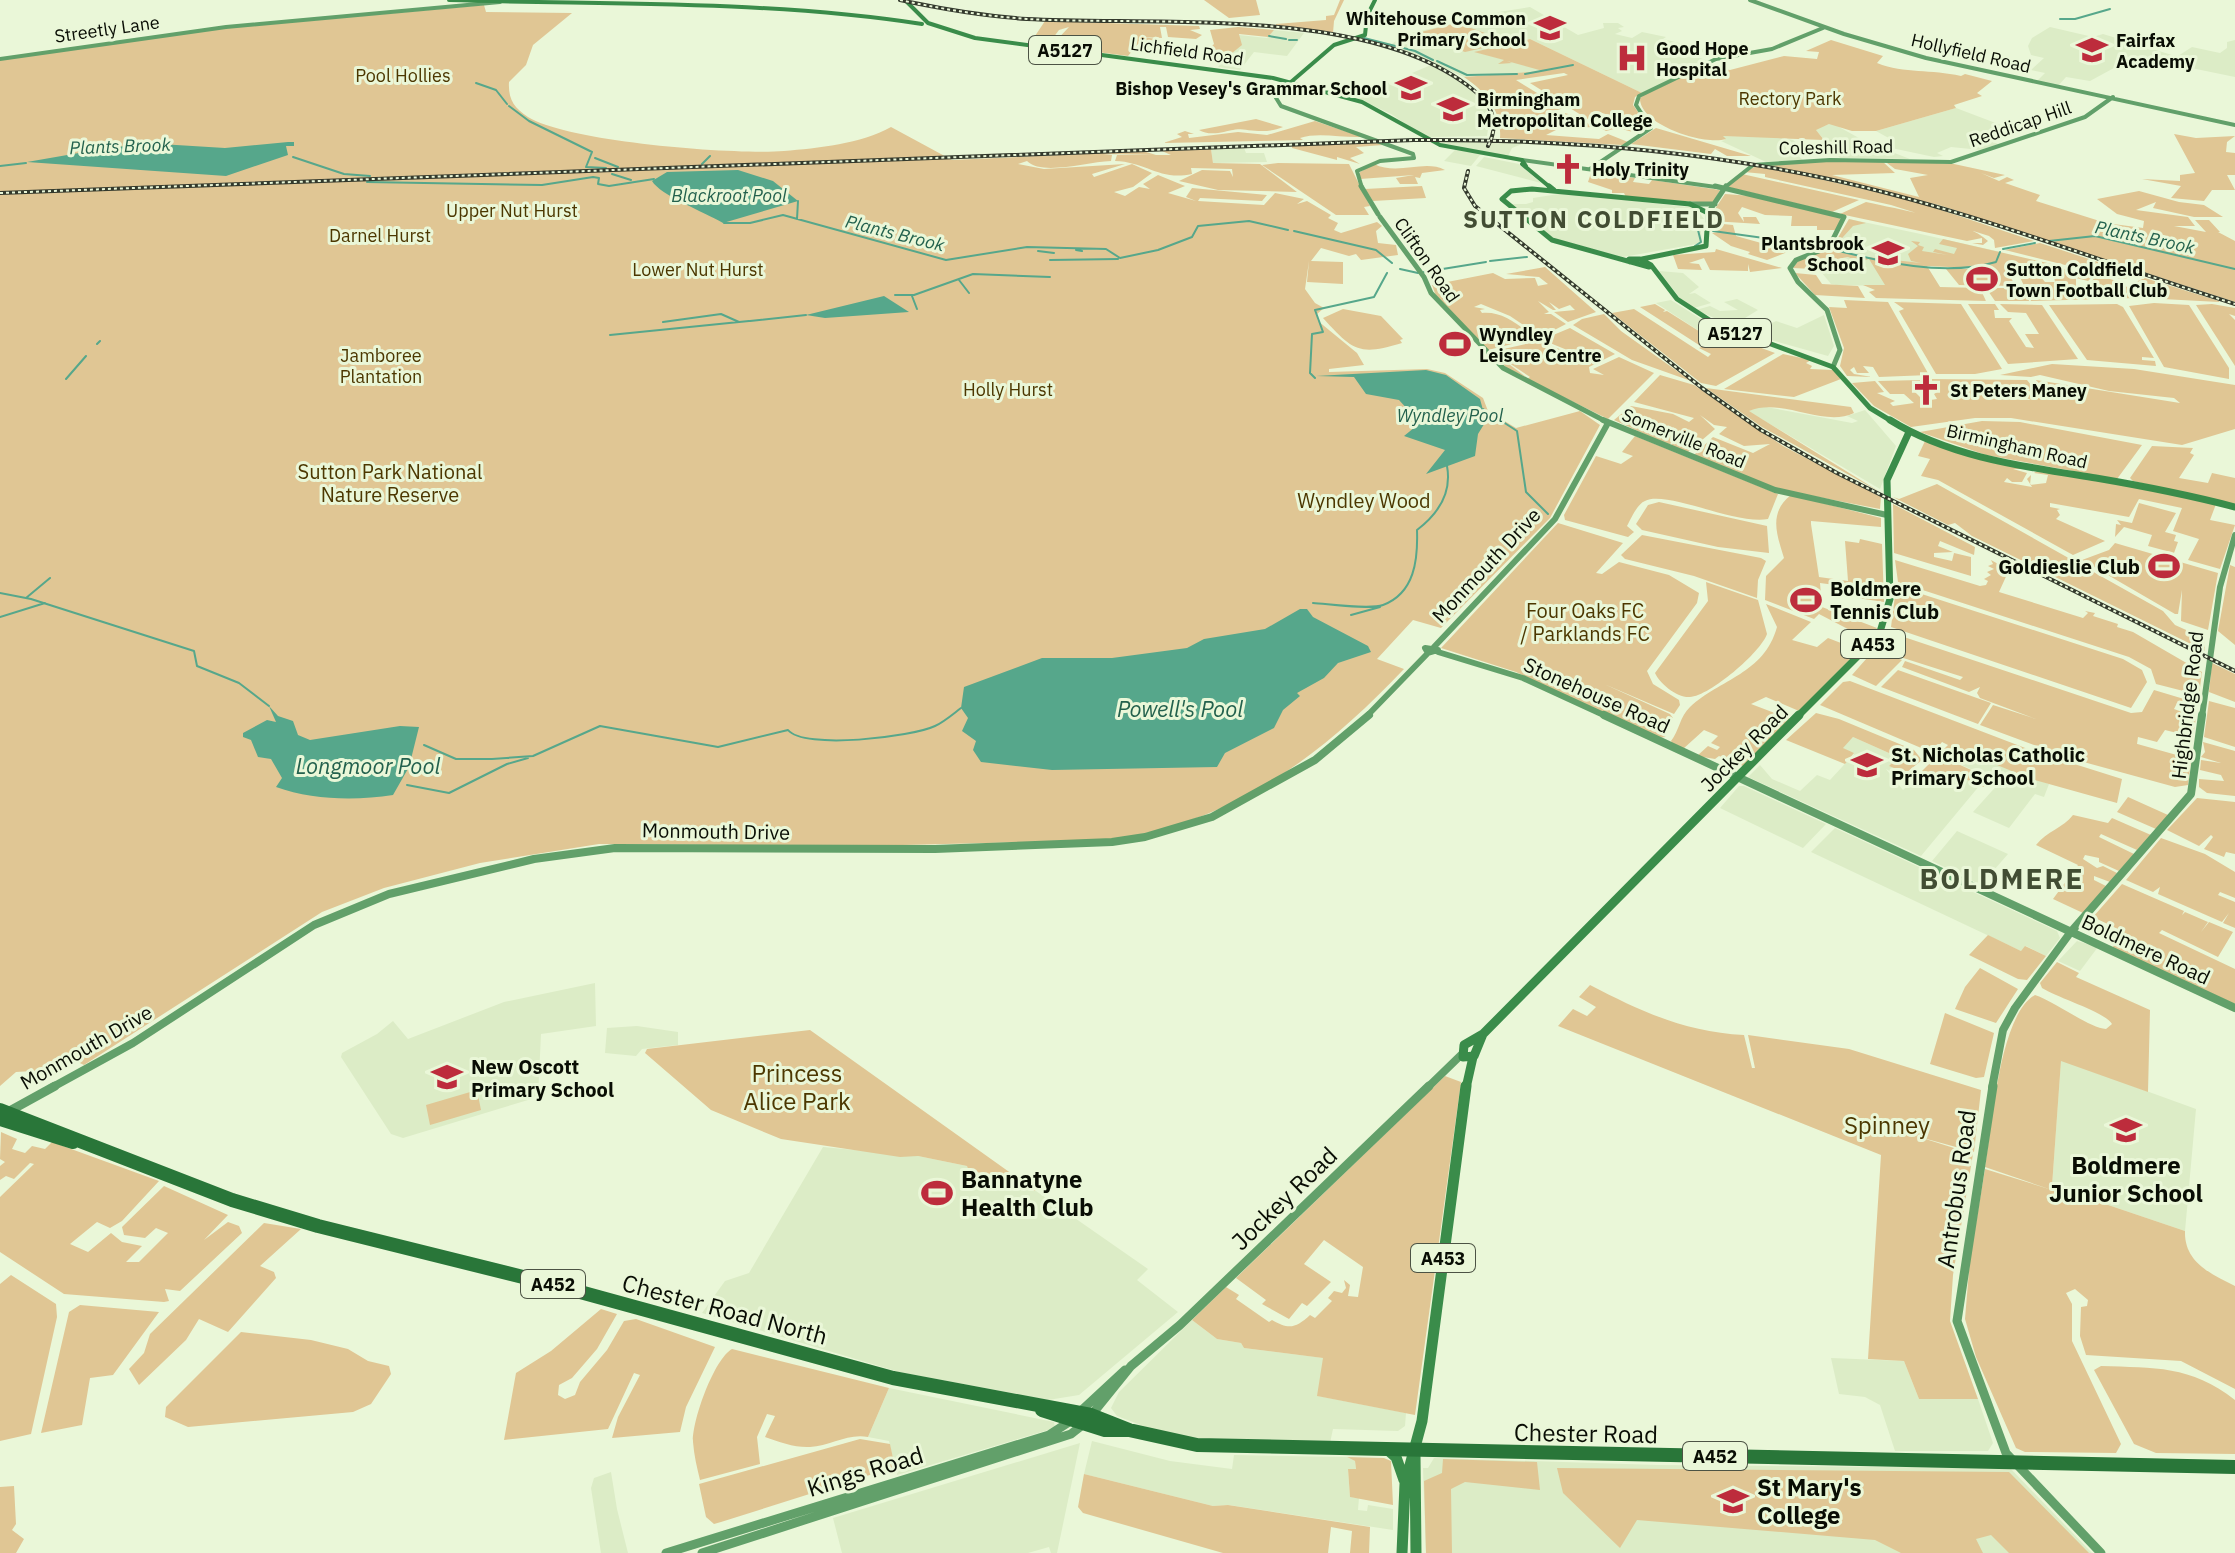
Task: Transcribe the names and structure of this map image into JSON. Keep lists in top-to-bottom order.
{
  "streets": {
    "highway": ["A452", "Chester Road North", "Chester Road"],
    "main road": [
      "A5127",
      "Lichfield Road",
      "Birmingham Road",
      "A453",
      "Jockey Road"
    ],
    "street": [
      "Streetly Lane",
      "Hollyfield Road",
      "Reddicap Hill",
      "Coleshill Road",
      "Clifton Road",
      "Somerville Road",
      "Monmouth Drive",
      "Stonehouse Road",
      "Highbridge Road",
      "Boldmere Road",
      "Antrobus Road",
      "Kings Road"
    ]
  },
  "crossings": [
    ["Streetly Lane", "Lichfield Road"],
    ["A5127", "Lichfield Road"],
    ["Lichfield Road", "Clifton Road"],
    ["Hollyfield Road", "Reddicap Hill"],
    ["Reddicap Hill", "Coleshill Road"],
    ["Clifton Road", "Somerville Road"],
    ["Somerville Road", "Monmouth Drive"],
    ["Somerville Road", "Jockey Road"],
    ["Birmingham Road", "Jockey Road"],
    ["Monmouth Drive", "Stonehouse Road"],
    ["Monmouth Drive", "Chester Road North"],
    ["A453", "Jockey Road"],
    ["A453", "Chester Road"],
    ["Stonehouse Road", "Jockey Road"],
    ["Stonehouse Road", "Boldmere Road"],
    ["Highbridge Road", "Boldmere Road"],
    ["Highbridge Road", "Antrobus Road"],
    ["Jockey Road", "Boldmere Road"],
    ["Jockey Road", "Chester Road North"],
    ["Jockey Road", "Chester Road"],
    ["Jockey Road", "Kings Road"],
    ["Boldmere Road", "Antrobus Road"],
    ["Antrobus Road", "Chester Road"],
    ["Chester Road North", "Chester Road"],
    ["Chester Road North", "Kings Road"],
    ["Chester Road", "Kings Road"]
  ],
  "districts": ["SUTTON COLDFIELD", "BOLDMERE"],
  "water": [
    "Plants Brook",
    "Blackroot Pool",
    "Wyndley Pool",
    "Powell's Pool",
    "Longmoor Pool"
  ],
  "parks": [
    "Pool Hollies",
    "Rectory Park",
    "Upper Nut Hurst",
    "Darnel Hurst",
    "Lower Nut Hurst",
    "Jamboree Plantation",
    "Holly Hurst",
    "Sutton Park National Nature Reserve",
    "Wyndley Wood",
    "Four Oaks FC / Parklands FC",
    "Princess Alice Park",
    "Spinney"
  ],
  "places": {
    "school or university": [
      "Whitehouse Common Primary School",
      "Fairfax Academy",
      "Bishop Vesey's Grammar School",
      "Birmingham Metropolitan College",
      "Plantsbrook School",
      "St. Nicholas Catholic Primary School",
      "New Oscott Primary School",
      "Boldmere Junior School",
      "St Mary's College"
    ],
    "hospital": ["Good Hope Hospital"],
    "church": ["Holy Trinity", "St Peters Maney"],
    "sports": [
      "Sutton Coldfield Town Football Club",
      "Wyndley Leisure Centre",
      "Goldieslie Club",
      "Boldmere Tennis Club",
      "Bannatyne Health Club"
    ]
  }
}
